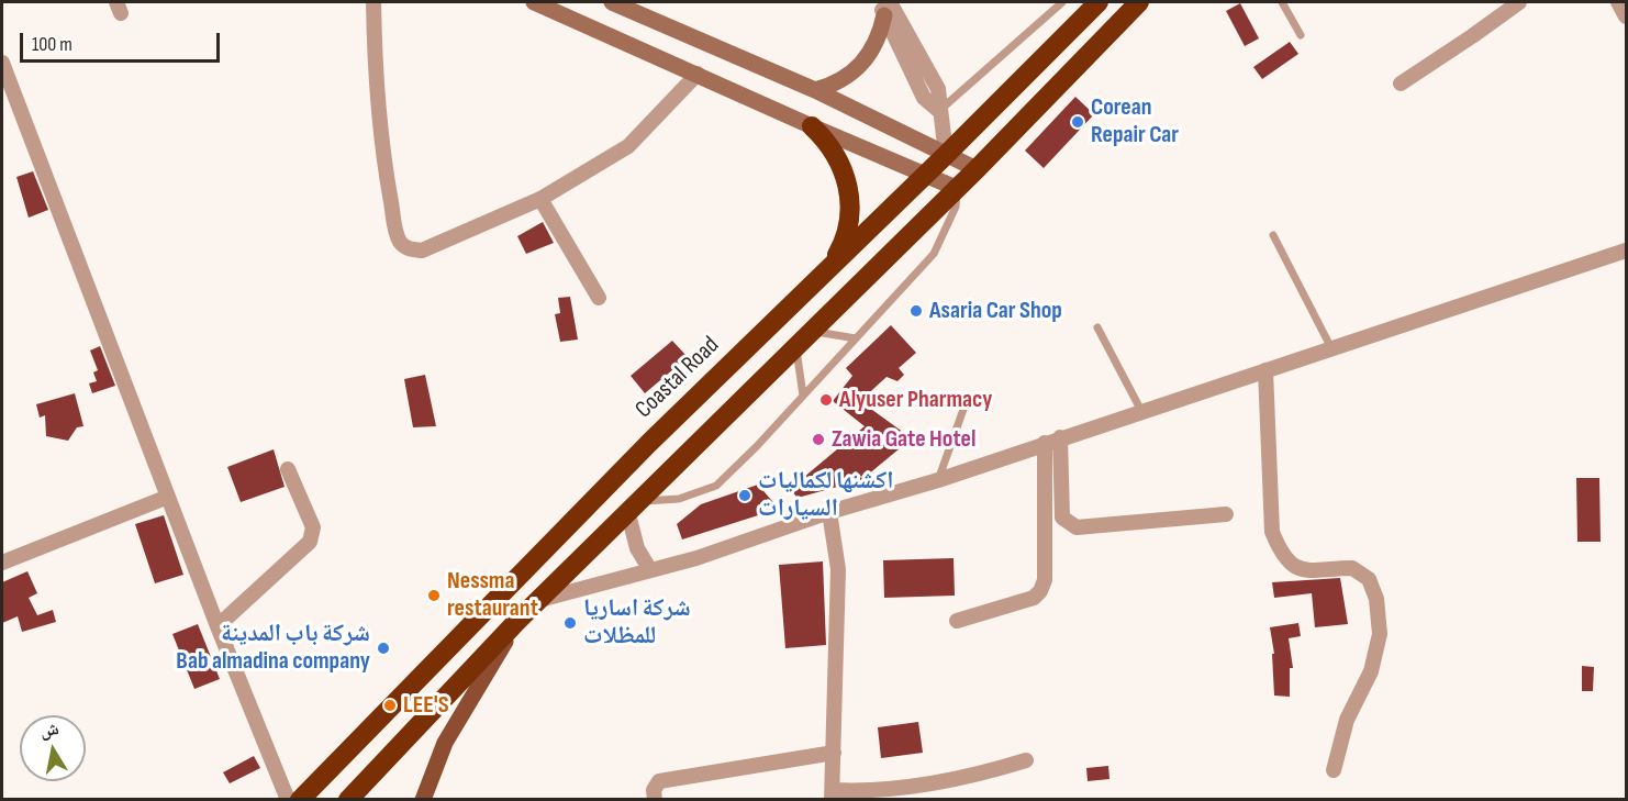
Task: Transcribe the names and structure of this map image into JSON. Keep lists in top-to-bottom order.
{
  "streets": {
    "highway": ["Coastal Road"]
  },
  "places": [
    "Corean Repair Car",
    "Asaria Car Shop",
    "Alyuser Pharmacy",
    "Zawia Gate Hotel",
    "اكشنها لكماليات السيارات",
    "Nessma restaurant",
    "شركة اساريا للمظلات",
    "شركة باب المدينة Bab almadina company",
    "LEE'S"
  ],
  "scale_bar": "100 m",
  "north": "top"
}
